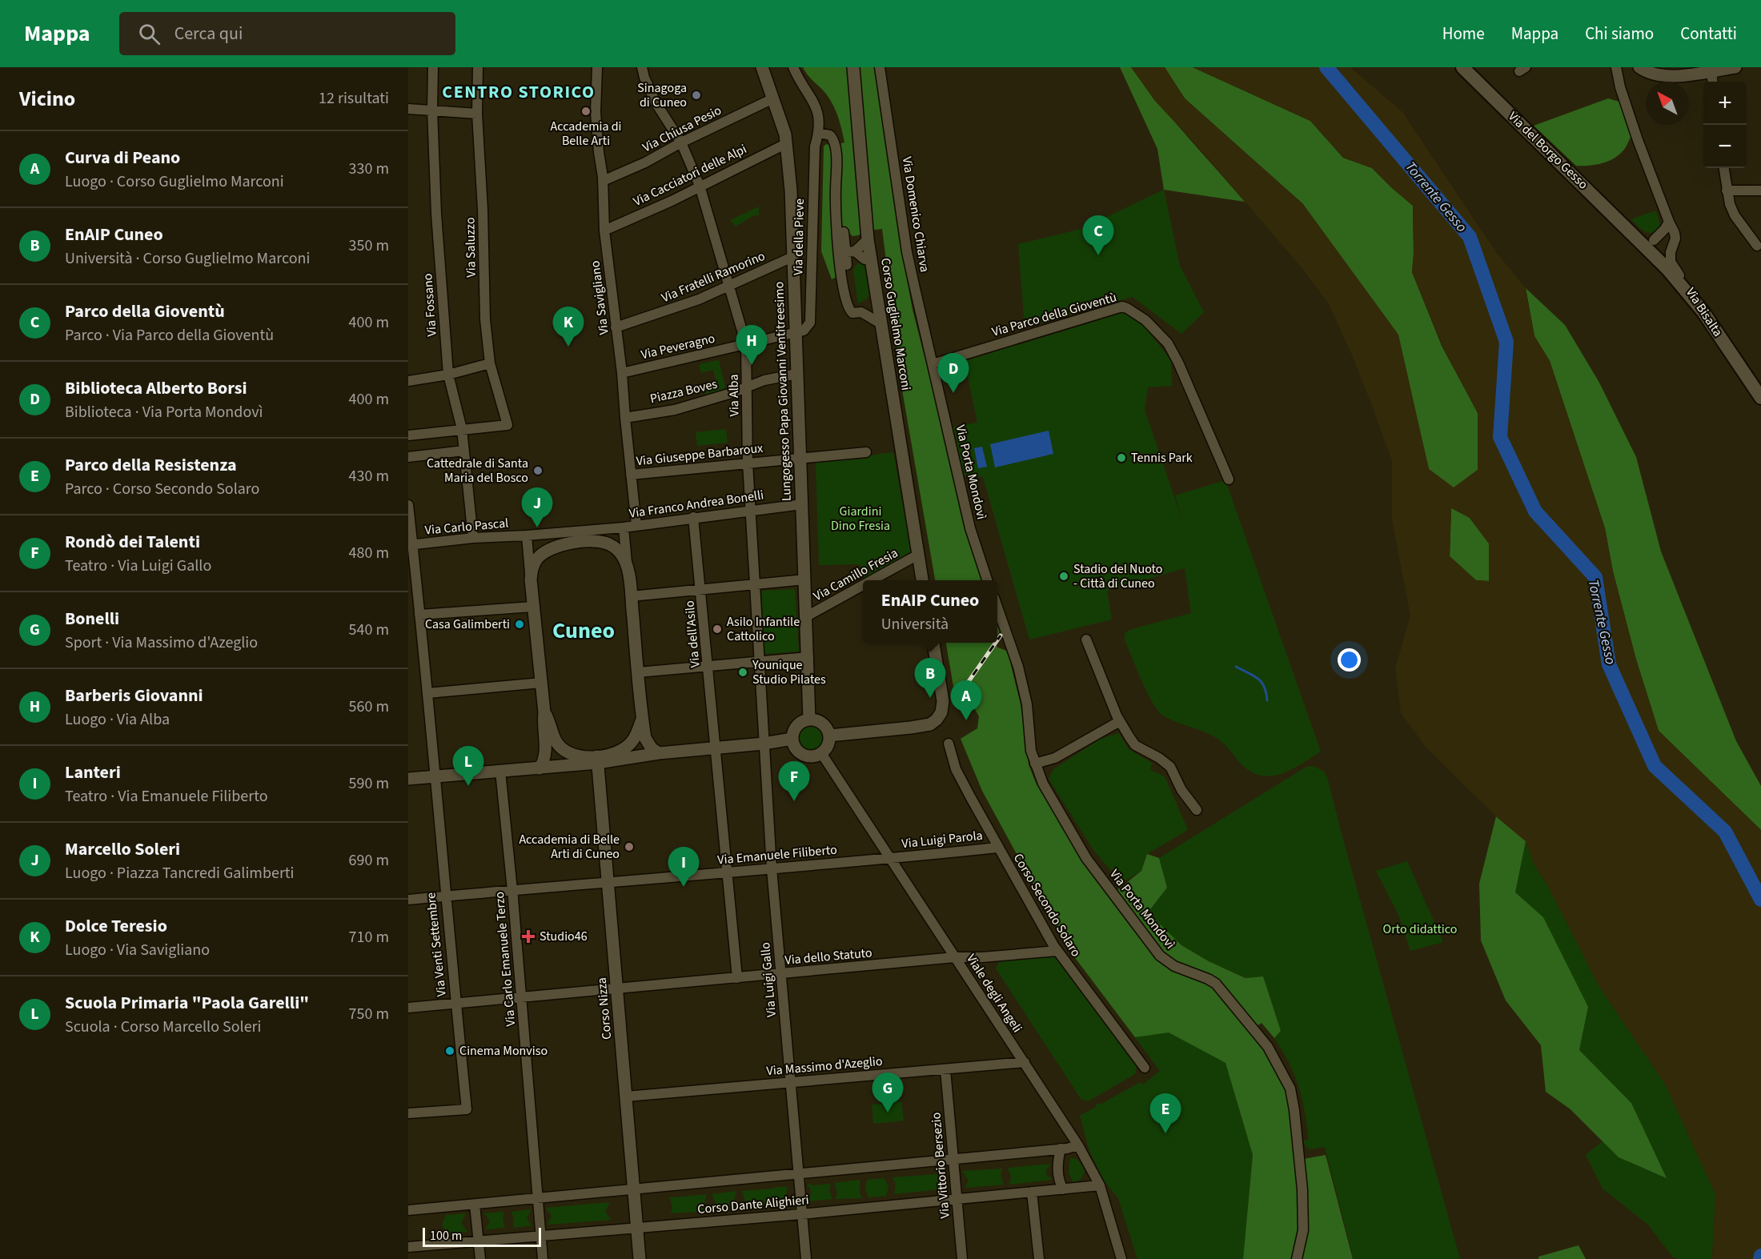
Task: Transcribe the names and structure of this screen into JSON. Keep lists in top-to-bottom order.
{
  "streets": {
    "main road": ["Via del Borgo Gesso", "Via Bisalta"],
    "street": [
      "Via Chiusa Pesio",
      "Via Cacciatori delle Alpi",
      "Via Domenico Chiarva",
      "Via della Pieve",
      "Via Saluzzo",
      "Via Fratelli Ramorino",
      "Via Savigliano",
      "Via Fossano",
      "Via Parco della Gioventù",
      "Corso Guglielmo Marconi",
      "Via Peveragno",
      "Piazza Boves",
      "Lungogesso Papa Giovanni Ventitreesimo",
      "Via Alba",
      "Via Giuseppe Barbaroux",
      "Via Porta Mondovì",
      "Via Franco Andrea Bonelli",
      "Via Carlo Pascal",
      "Via Camillo Fresia",
      "Via dell'Asilo",
      "Via Luigi Parola",
      "Via Emanuele Filiberto",
      "Corso Secondo Solaro",
      "Via Venti Settembre",
      "Via dello Statuto",
      "Via Carlo Emanuele Terzo",
      "Via Luigi Gallo",
      "Viale degli Angeli",
      "Corso Nizza",
      "Via Massimo d'Azeglio",
      "Via Vittorio Bersezio",
      "Corso Dante Alighieri"
    ]
  },
  "crossings": [
    ["Via Chiusa Pesio", "Via Savigliano"],
    ["Via Chiusa Pesio", "Lungogesso Papa Giovanni Ventitreesimo"],
    ["Via Chiusa Pesio", "Via Alba"],
    ["Via del Borgo Gesso", "Via Bisalta"],
    ["Via Cacciatori delle Alpi", "Via Savigliano"],
    ["Via Cacciatori delle Alpi", "Lungogesso Papa Giovanni Ventitreesimo"],
    ["Via Cacciatori delle Alpi", "Via Alba"],
    ["Via Domenico Chiarva", "Via Parco della Gioventù"],
    ["Via Domenico Chiarva", "Via Porta Mondovì"],
    ["Via della Pieve", "Via Peveragno"],
    ["Via della Pieve", "Lungogesso Papa Giovanni Ventitreesimo"],
    ["Via Saluzzo", "Via Fossano"],
    ["Via Fratelli Ramorino", "Via Savigliano"],
    ["Via Fratelli Ramorino", "Lungogesso Papa Giovanni Ventitreesimo"],
    ["Via Fratelli Ramorino", "Via Alba"],
    ["Via Savigliano", "Via Peveragno"],
    ["Via Savigliano", "Piazza Boves"],
    ["Via Savigliano", "Via Giuseppe Barbaroux"],
    ["Via Savigliano", "Via Franco Andrea Bonelli"],
    ["Via Fossano", "Via Carlo Pascal"],
    ["Via Parco della Gioventù", "Via Porta Mondovì"],
    ["Corso Guglielmo Marconi", "Via Camillo Fresia"],
    ["Via Peveragno", "Lungogesso Papa Giovanni Ventitreesimo"],
    ["Via Peveragno", "Via Alba"],
    ["Piazza Boves", "Lungogesso Papa Giovanni Ventitreesimo"],
    ["Piazza Boves", "Via Alba"],
    ["Lungogesso Papa Giovanni Ventitreesimo", "Via Giuseppe Barbaroux"],
    ["Lungogesso Papa Giovanni Ventitreesimo", "Via Franco Andrea Bonelli"],
    ["Lungogesso Papa Giovanni Ventitreesimo", "Via Camillo Fresia"],
    ["Lungogesso Papa Giovanni Ventitreesimo", "Viale degli Angeli"],
    ["Via Alba", "Via Giuseppe Barbaroux"],
    ["Via Alba", "Via Franco Andrea Bonelli"],
    ["Via Alba", "Via Luigi Gallo"],
    ["Via Franco Andrea Bonelli", "Via Carlo Pascal"],
    ["Via Franco Andrea Bonelli", "Via dell'Asilo"],
    ["Via Carlo Pascal", "Via Venti Settembre"],
    ["Via dell'Asilo", "Via Emanuele Filiberto"],
    ["Via dell'Asilo", "Via dello Statuto"],
    ["Via Luigi Parola", "Via Emanuele Filiberto"],
    ["Via Luigi Parola", "Corso Secondo Solaro"],
    ["Via Luigi Parola", "Viale degli Angeli"],
    ["Via Emanuele Filiberto", "Via Venti Settembre"],
    ["Via Emanuele Filiberto", "Via Carlo Emanuele Terzo"],
    ["Via Emanuele Filiberto", "Via Luigi Gallo"],
    ["Via Emanuele Filiberto", "Viale degli Angeli"],
    ["Via Emanuele Filiberto", "Corso Nizza"],
    ["Corso Secondo Solaro", "Via dello Statuto"],
    ["Via Venti Settembre", "Via dello Statuto"],
    ["Via dello Statuto", "Via Carlo Emanuele Terzo"],
    ["Via dello Statuto", "Via Luigi Gallo"],
    ["Via dello Statuto", "Viale degli Angeli"],
    ["Via dello Statuto", "Corso Nizza"],
    ["Via Carlo Emanuele Terzo", "Corso Dante Alighieri"],
    ["Via Luigi Gallo", "Via Massimo d'Azeglio"],
    ["Via Luigi Gallo", "Corso Dante Alighieri"],
    ["Viale degli Angeli", "Via Massimo d'Azeglio"],
    ["Viale degli Angeli", "Corso Dante Alighieri"],
    ["Corso Nizza", "Via Massimo d'Azeglio"],
    ["Corso Nizza", "Corso Dante Alighieri"],
    ["Via Massimo d'Azeglio", "Via Vittorio Bersezio"],
    ["Via Vittorio Bersezio", "Corso Dante Alighieri"]
  ],
  "districts": ["CENTRO STORICO", "Cuneo"],
  "water": ["Torrente Gesso"],
  "parks": ["Giardini Dino Fresia", "Orto didattico"],
  "places": {
    "other": [
      "Sinagoga di Cuneo",
      "Accademia di Belle Arti",
      "Tennis Park",
      "Cattedrale di Santa Maria del Bosco",
      "Stadio del Nuoto - Città di Cuneo",
      "Casa Galimberti",
      "Asilo Infantile Cattolico",
      "Younique Studio Pilates",
      "Accademia di Belle Arti di Cuneo",
      "Cinema Monviso"
    ],
    "health": ["Studio46"]
  },
  "scale_bar": "100 m",
  "north": "top left",
  "page": {
    "header": "Mappa",
    "search": "Cerca qui",
    "nav": [
      "Home",
      "Mappa",
      "Chi siamo",
      "Contatti"
    ],
    "heading": ["Vicino", "12 risultati"],
    "map_buttons": ["+", "−"],
    "list": [
      {
        "mark": "A",
        "name": "Curva di Peano",
        "note": "Luogo · Corso Guglielmo Marconi",
        "value": "330 m"
      },
      {
        "mark": "B",
        "name": "EnAIP Cuneo",
        "note": "Università · Corso Guglielmo Marconi",
        "value": "350 m"
      },
      {
        "mark": "C",
        "name": "Parco della Gioventù",
        "note": "Parco · Via Parco della Gioventù",
        "value": "400 m"
      },
      {
        "mark": "D",
        "name": "Biblioteca Alberto Borsi",
        "note": "Biblioteca · Via Porta Mondovì",
        "value": "400 m"
      },
      {
        "mark": "E",
        "name": "Parco della Resistenza",
        "note": "Parco · Corso Secondo Solaro",
        "value": "430 m"
      },
      {
        "mark": "F",
        "name": "Rondò dei Talenti",
        "note": "Teatro · Via Luigi Gallo",
        "value": "480 m"
      },
      {
        "mark": "G",
        "name": "Bonelli",
        "note": "Sport · Via Massimo d'Azeglio",
        "value": "540 m"
      },
      {
        "mark": "H",
        "name": "Barberis Giovanni",
        "note": "Luogo · Via Alba",
        "value": "560 m"
      },
      {
        "mark": "I",
        "name": "Lanteri",
        "note": "Teatro · Via Emanuele Filiberto",
        "value": "590 m"
      },
      {
        "mark": "J",
        "name": "Marcello Soleri",
        "note": "Luogo · Piazza Tancredi Galimberti",
        "value": "690 m"
      },
      {
        "mark": "K",
        "name": "Dolce Teresio",
        "note": "Luogo · Via Savigliano",
        "value": "710 m"
      },
      {
        "mark": "L",
        "name": "Scuola Primaria \"Paola Garelli\"",
        "note": "Scuola · Corso Marcello Soleri",
        "value": "750 m"
      }
    ],
    "pins": [
      "C",
      "K",
      "H",
      "D",
      "J",
      "B",
      "A",
      "L",
      "F",
      "I",
      "G",
      "E"
    ],
    "popup": ["EnAIP Cuneo", "Università"],
    "scale": "100 m"
  }
}
